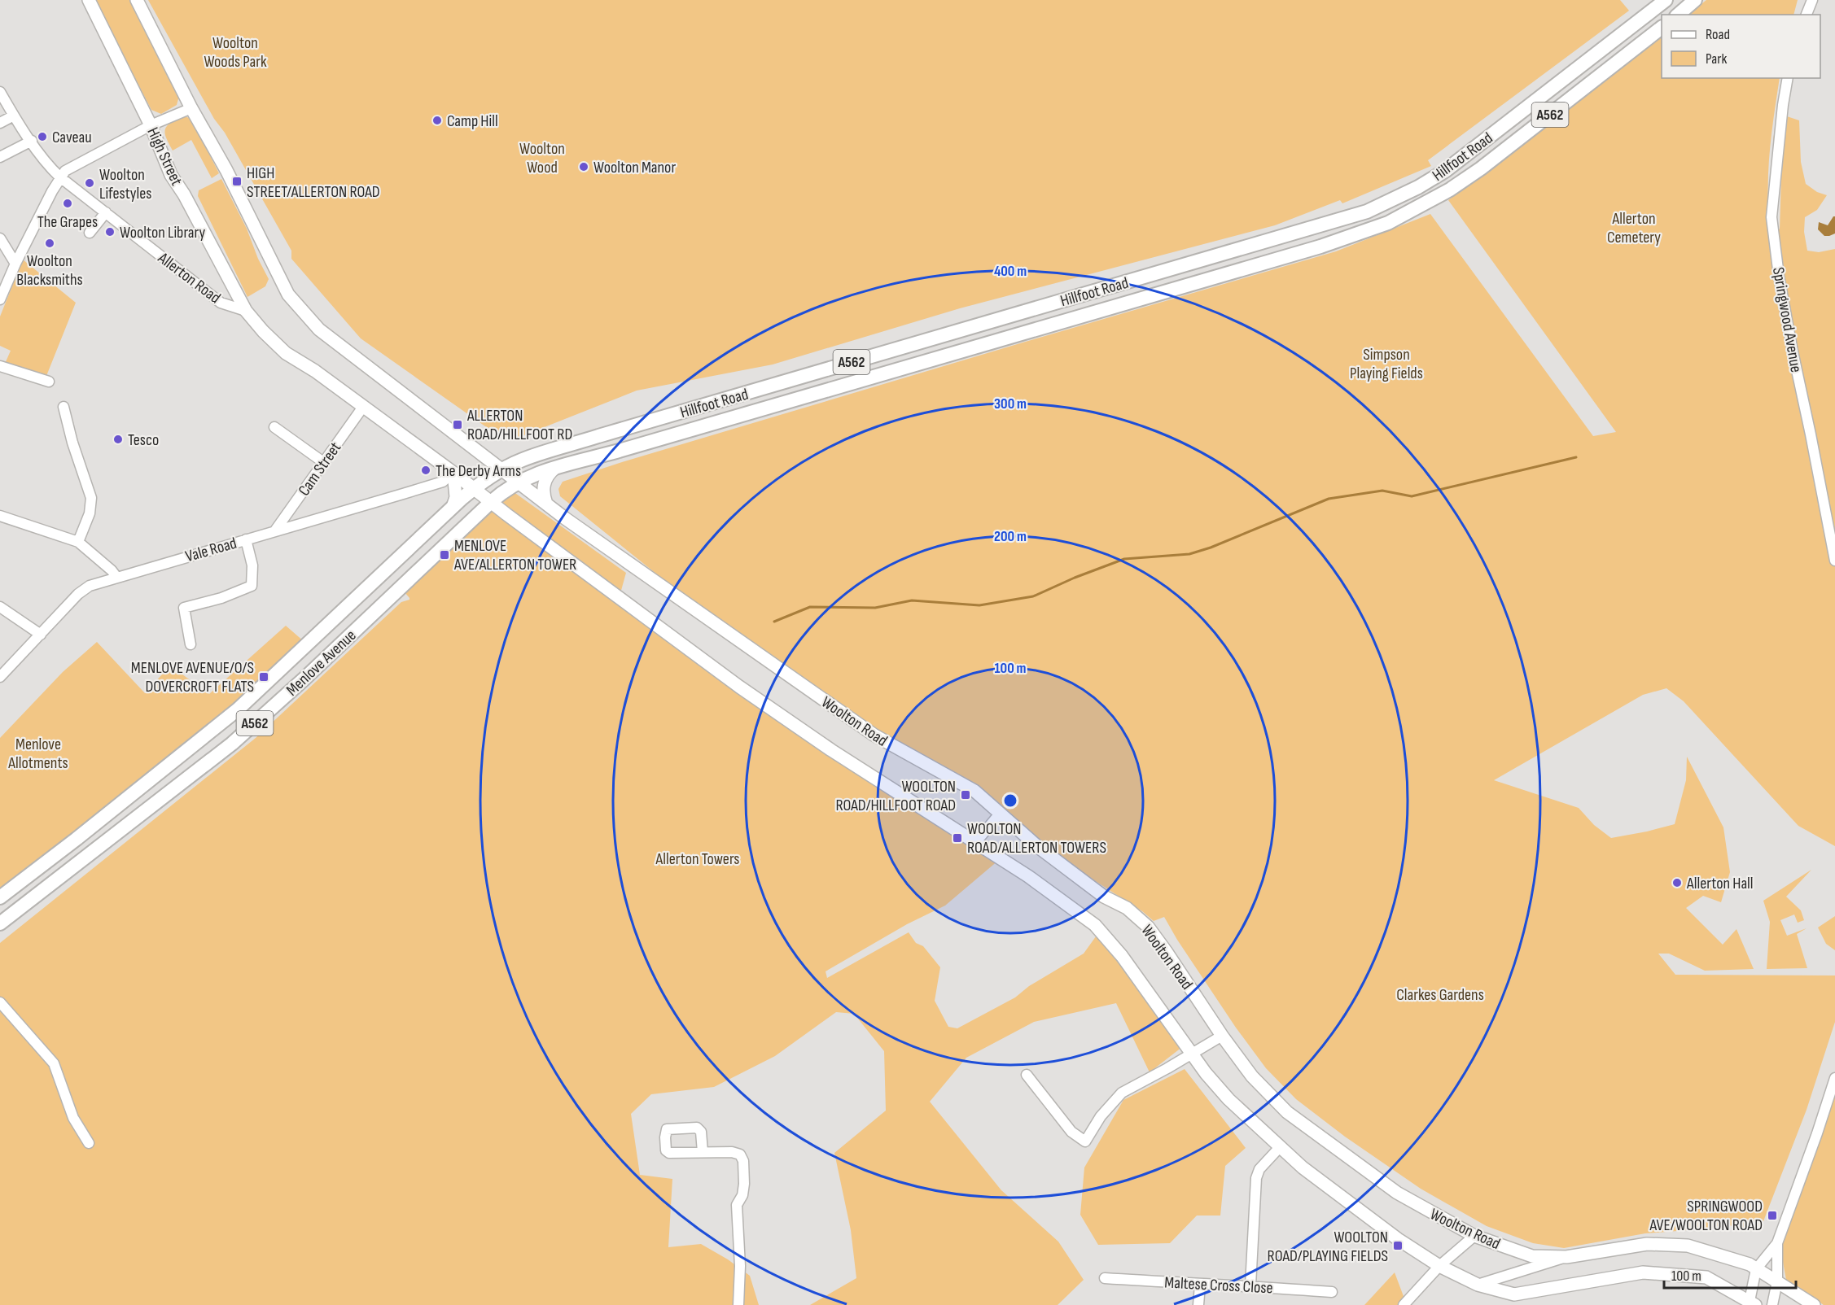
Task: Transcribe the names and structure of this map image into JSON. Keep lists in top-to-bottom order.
{
  "streets": {
    "highway": ["A562", "Hillfoot Road", "Menlove Avenue"],
    "main road": ["High Street", "Woolton Road"],
    "street": [
      "Allerton Road",
      "Springwood Avenue",
      "Cam Street",
      "Vale Road",
      "Maltese Cross Close"
    ]
  },
  "crossings": [
    ["High Street", "Allerton Road"],
    ["Hillfoot Road", "Menlove Avenue"],
    ["Hillfoot Road", "Woolton Road"],
    ["Cam Street", "Vale Road"],
    ["Menlove Avenue", "Woolton Road"]
  ],
  "parks": [
    "Woolton Woods Park",
    "Woolton Wood",
    "Allerton Cemetery",
    "Simpson Playing Fields",
    "Menlove Allotments",
    "Allerton Towers",
    "Clarkes Gardens"
  ],
  "places": {
    "other": [
      "Camp Hill",
      "Caveau",
      "Woolton Manor",
      "Woolton Lifestyles",
      "The Grapes",
      "Woolton Library",
      "Woolton Blacksmiths",
      "Tesco",
      "The Derby Arms",
      "Allerton Hall"
    ],
    "transit": [
      "HIGH STREET/ALLERTON ROAD",
      "ALLERTON ROAD/HILLFOOT RD",
      "MENLOVE AVE/ALLERTON TOWER",
      "MENLOVE AVENUE/O/S DOVERCROFT FLATS",
      "WOOLTON ROAD/HILLFOOT ROAD",
      "WOOLTON ROAD/ALLERTON TOWERS",
      "SPRINGWOOD AVE/WOOLTON ROAD",
      "WOOLTON ROAD/PLAYING FIELDS"
    ]
  },
  "legend": ["Road", "Park"],
  "scale_bar": "100 m",
  "rings": [
    "400 m",
    "300 m",
    "200 m",
    "100 m"
  ]
}
